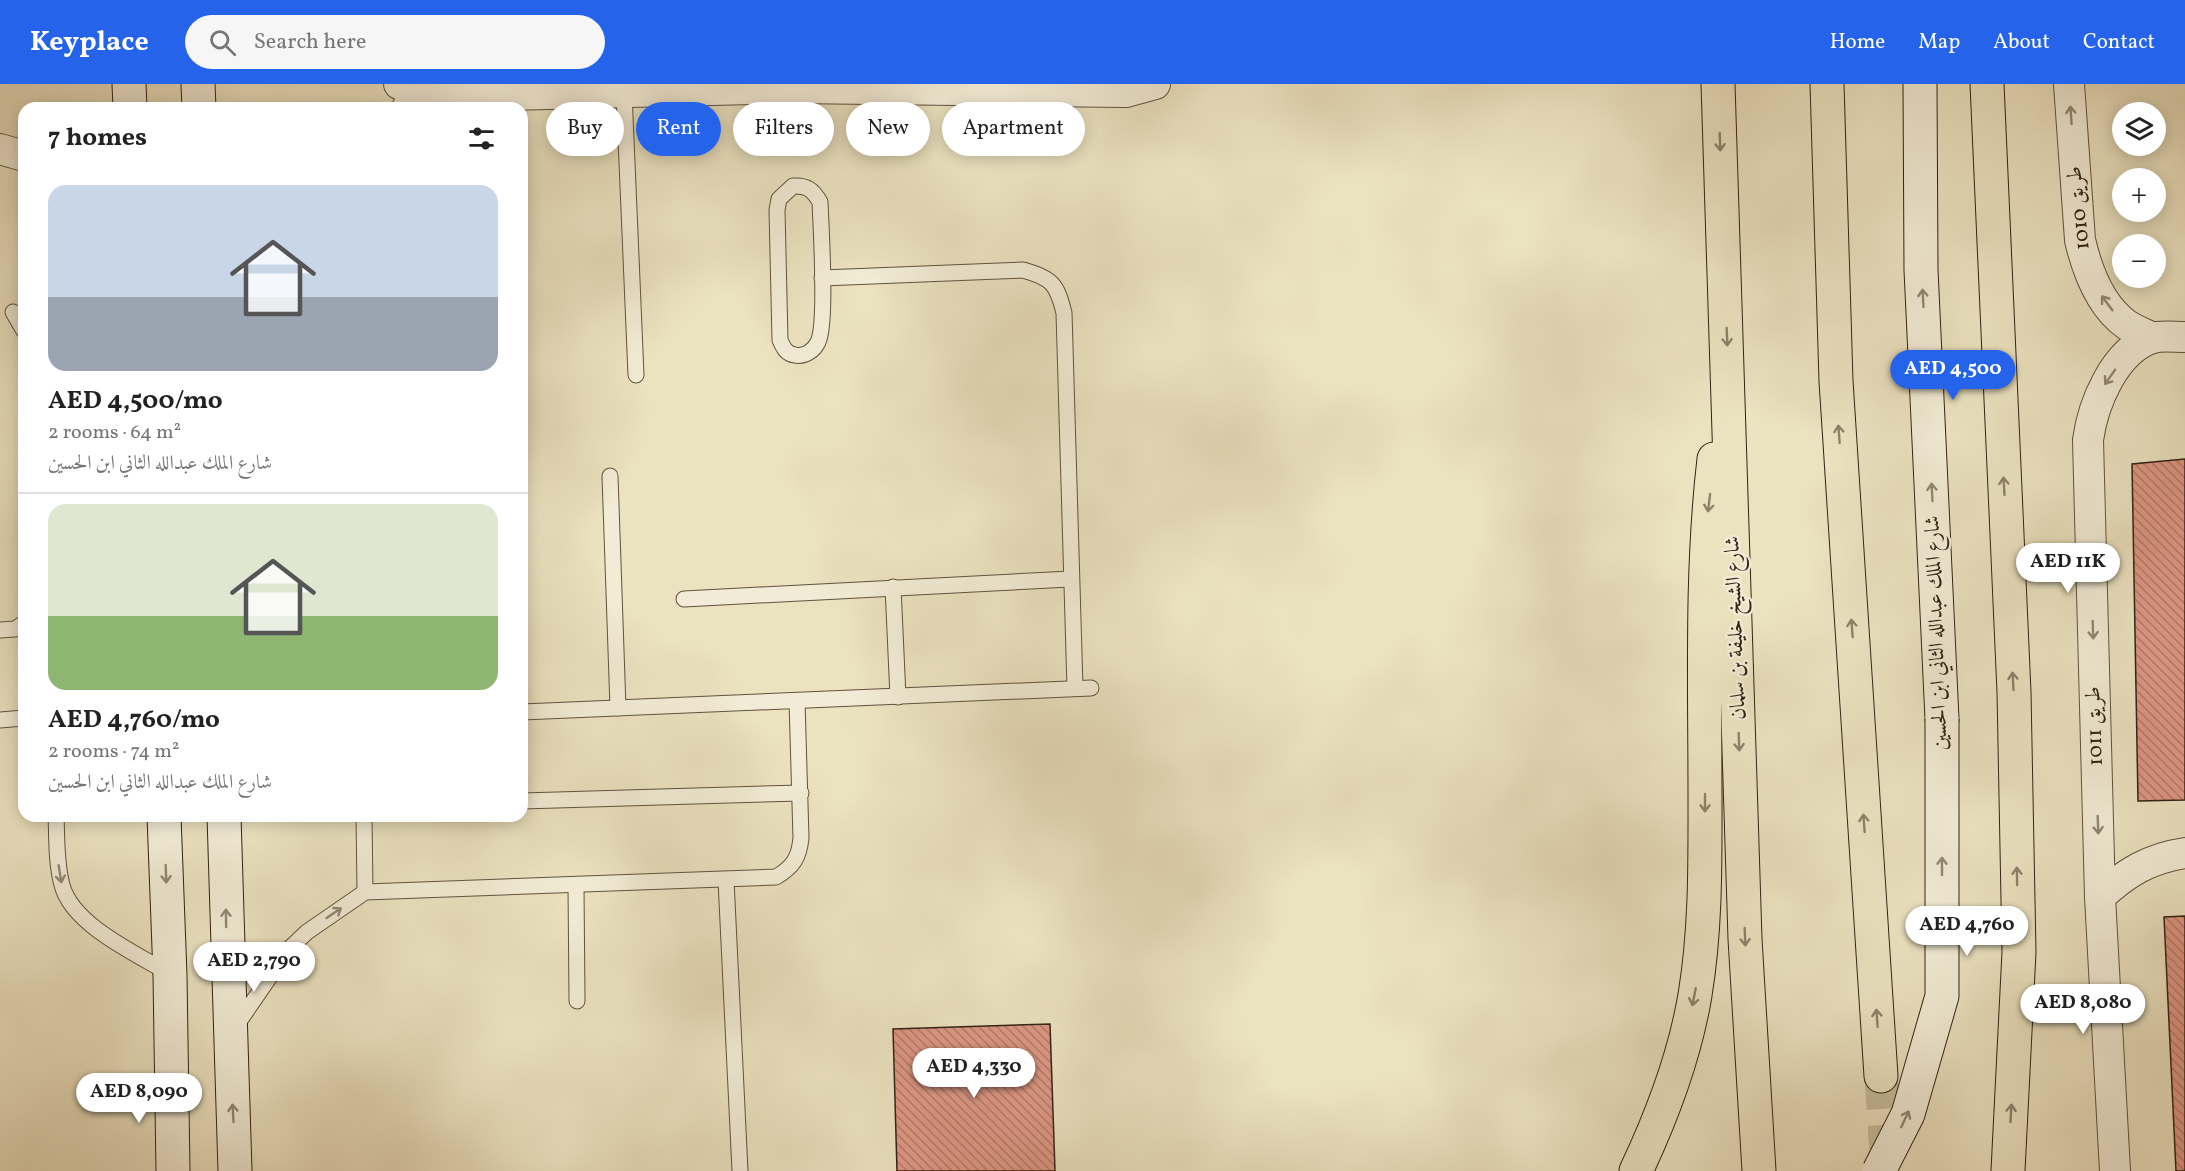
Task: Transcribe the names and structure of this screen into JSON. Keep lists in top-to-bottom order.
{
  "streets": {
    "highway": ["شارع الشيخ خليفة بن سلمان"],
    "main road": ["شارع الملك عبدالله الثاني ابن الحسين"],
    "street": ["طريق 1010", "طريق 1011"]
  },
  "crossings": [
    ["طريق 1010", "طريق 1011"]
  ],
  "one_way": ["طريق 1010", "شارع الملك عبدالله الثاني ابن الحسين", "طريق 1011"],
  "page": {
    "header": "Keyplace",
    "search": "Search here",
    "nav": [
      "Home",
      "Map",
      "About",
      "Contact"
    ],
    "map_buttons": ["+", "−"],
    "chip": [
      "Buy",
      "Rent",
      "Filters",
      "New",
      "Apartment"
    ],
    "heading": "7 homes",
    "list": [
      {
        "name": "AED 4,500/mo",
        "note": "2 rooms · 64 m² · شارع الملك عبدالله الثاني ابن الحسين"
      },
      {
        "name": "AED 4,760/mo",
        "note": "2 rooms · 74 m² · شارع الملك عبدالله الثاني ابن الحسين"
      }
    ],
    "price": [
      "AED 4,500",
      "AED 11K",
      "AED 4,760",
      "AED 2,790",
      "AED 8,080",
      "AED 4,330",
      "AED 8,090"
    ]
  }
}
